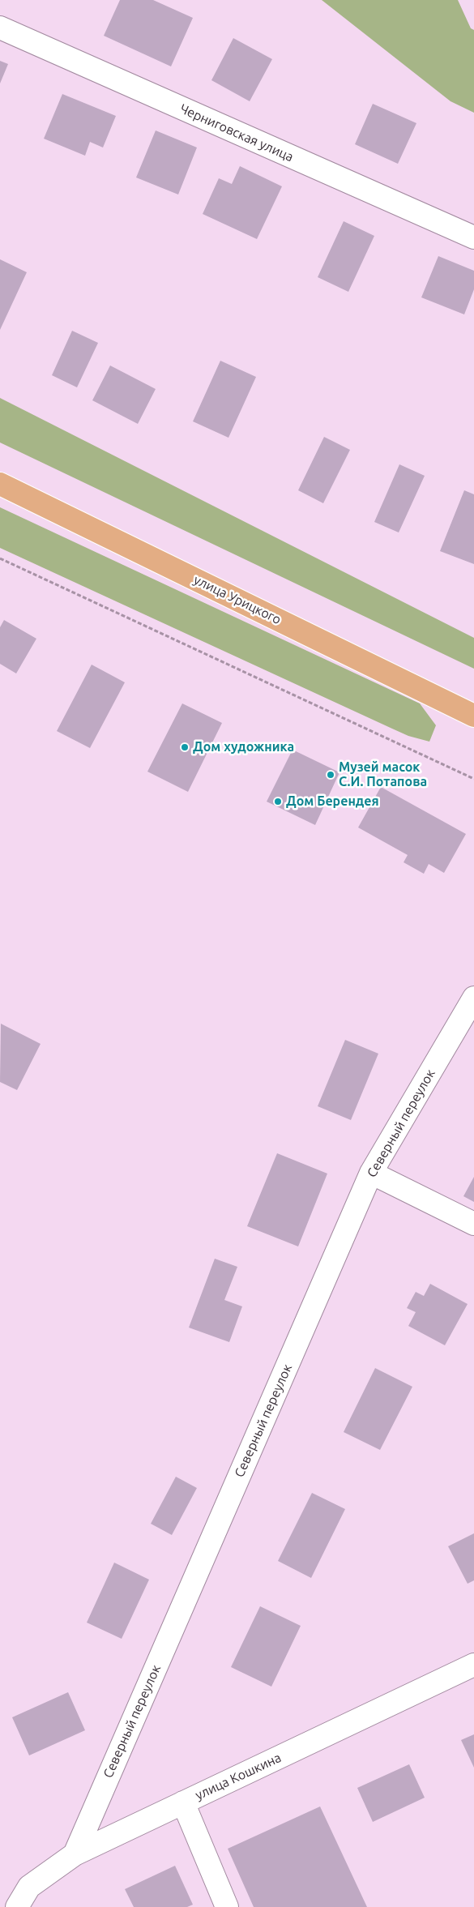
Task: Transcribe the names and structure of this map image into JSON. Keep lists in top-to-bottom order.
{
  "streets": {
    "main road": ["улица Урицкого"],
    "street": ["Черниговская улица", "Северный переулок", "улица Кошкина"]
  },
  "crossings": [
    ["Северный переулок", "улица Кошкина"]
  ],
  "places": ["Дом художника", "Музей масок С.И. Потапова", "Дом Берендея"]
}
